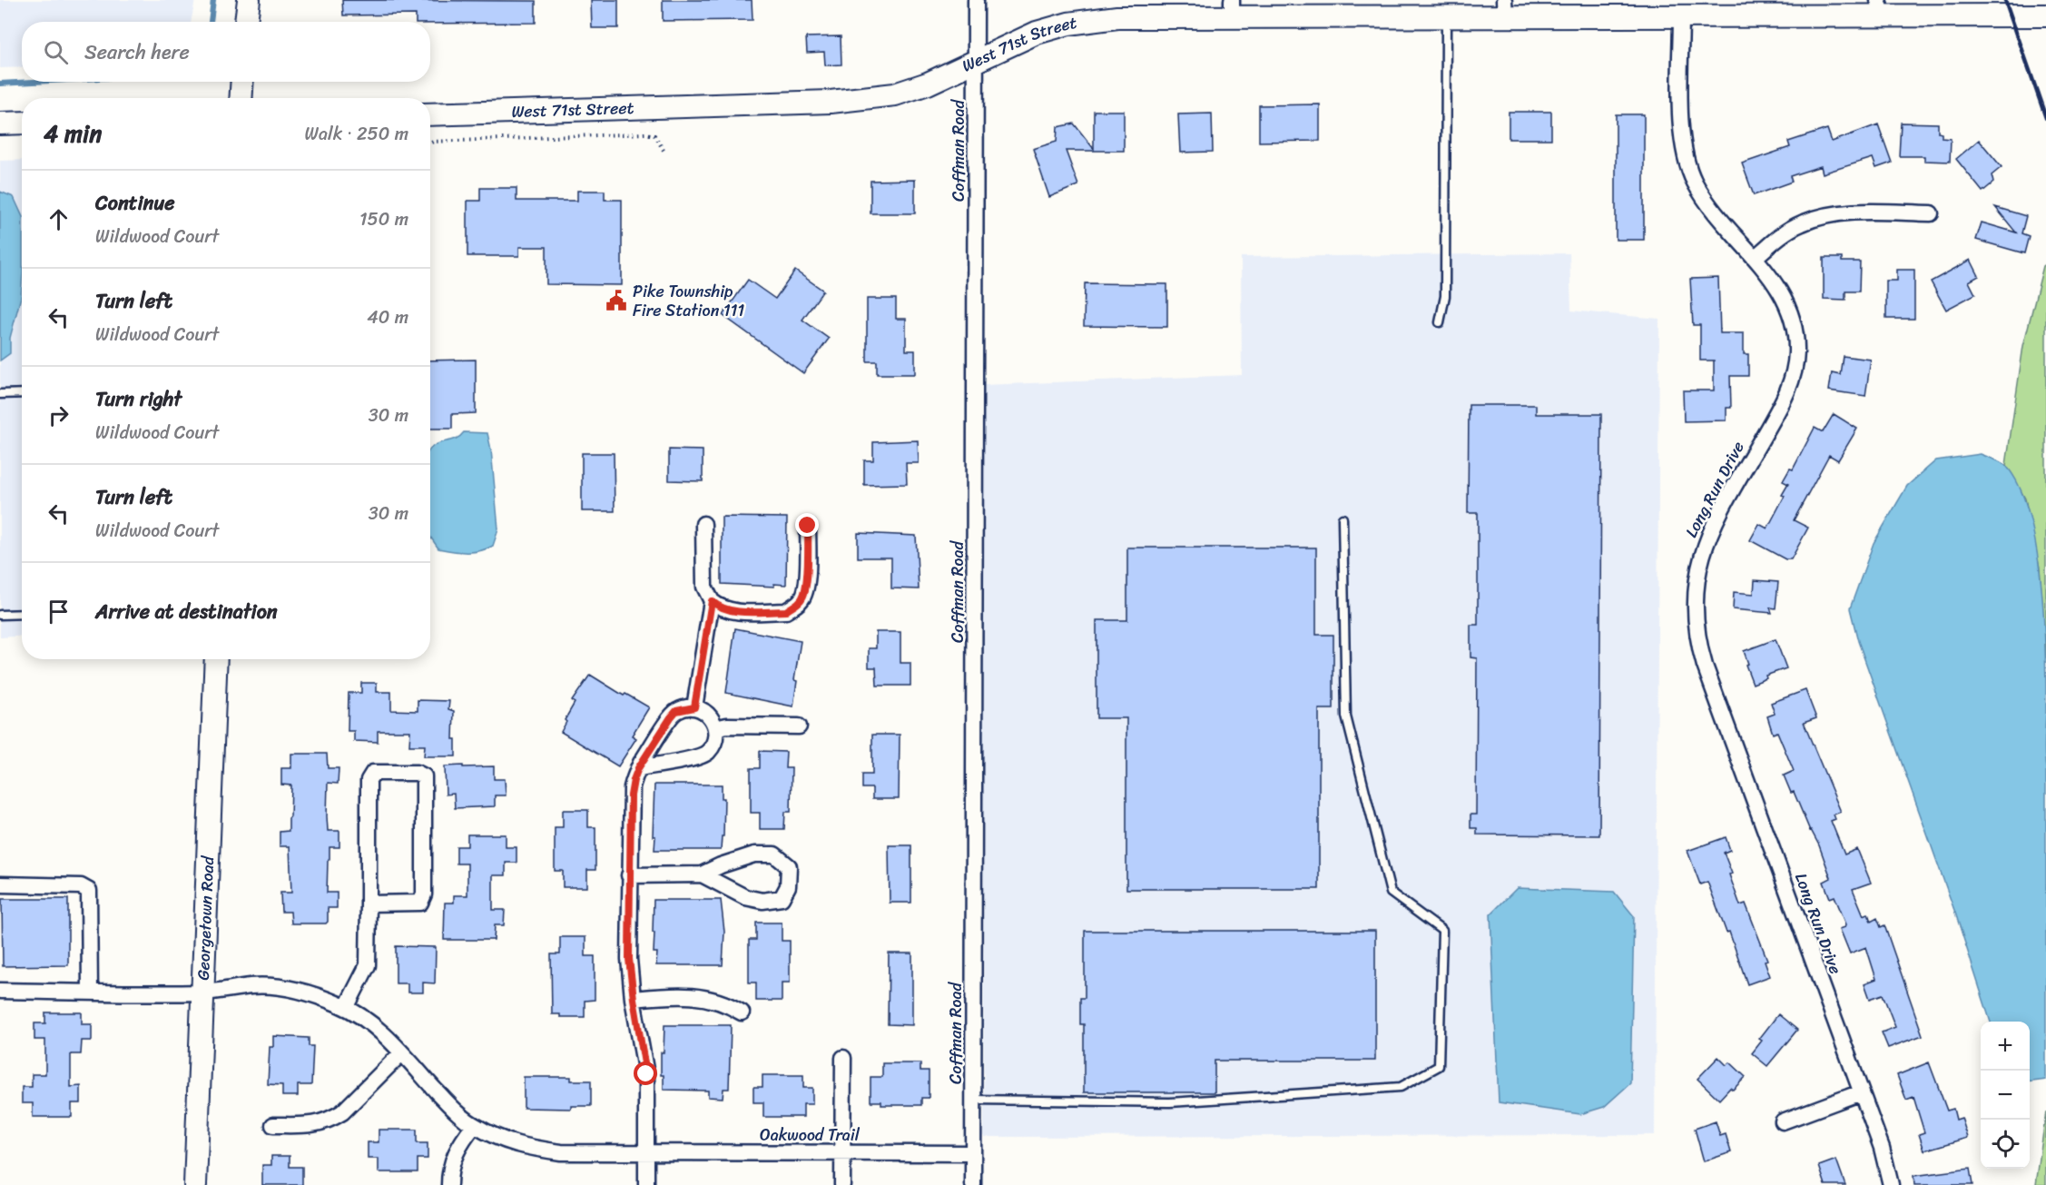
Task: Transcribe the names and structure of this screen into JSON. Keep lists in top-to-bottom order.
{
  "streets": {
    "main road": ["West 71st Street", "Georgetown Road"],
    "street": ["Coffman Road", "Long Run Drive", "Oakwood Trail"]
  },
  "crossings": [
    ["West 71st Street", "Coffman Road"],
    ["West 71st Street", "Long Run Drive"],
    ["Coffman Road", "Oakwood Trail"],
    ["Georgetown Road", "Oakwood Trail"]
  ],
  "places": {
    "public building": ["Pike Township Fire Station 111"]
  },
  "page": {
    "search": "Search here",
    "heading": ["4 min", "Walk · 250 m"],
    "list": [
      ["Continue", "Wildwood Court", "150 m"],
      ["Turn left", "Wildwood Court", "40 m"],
      ["Turn right", "Wildwood Court", "30 m"],
      ["Turn left", "Wildwood Court", "30 m"],
      "Arrive at destination"
    ],
    "map_buttons": ["+", "−"]
  }
}
